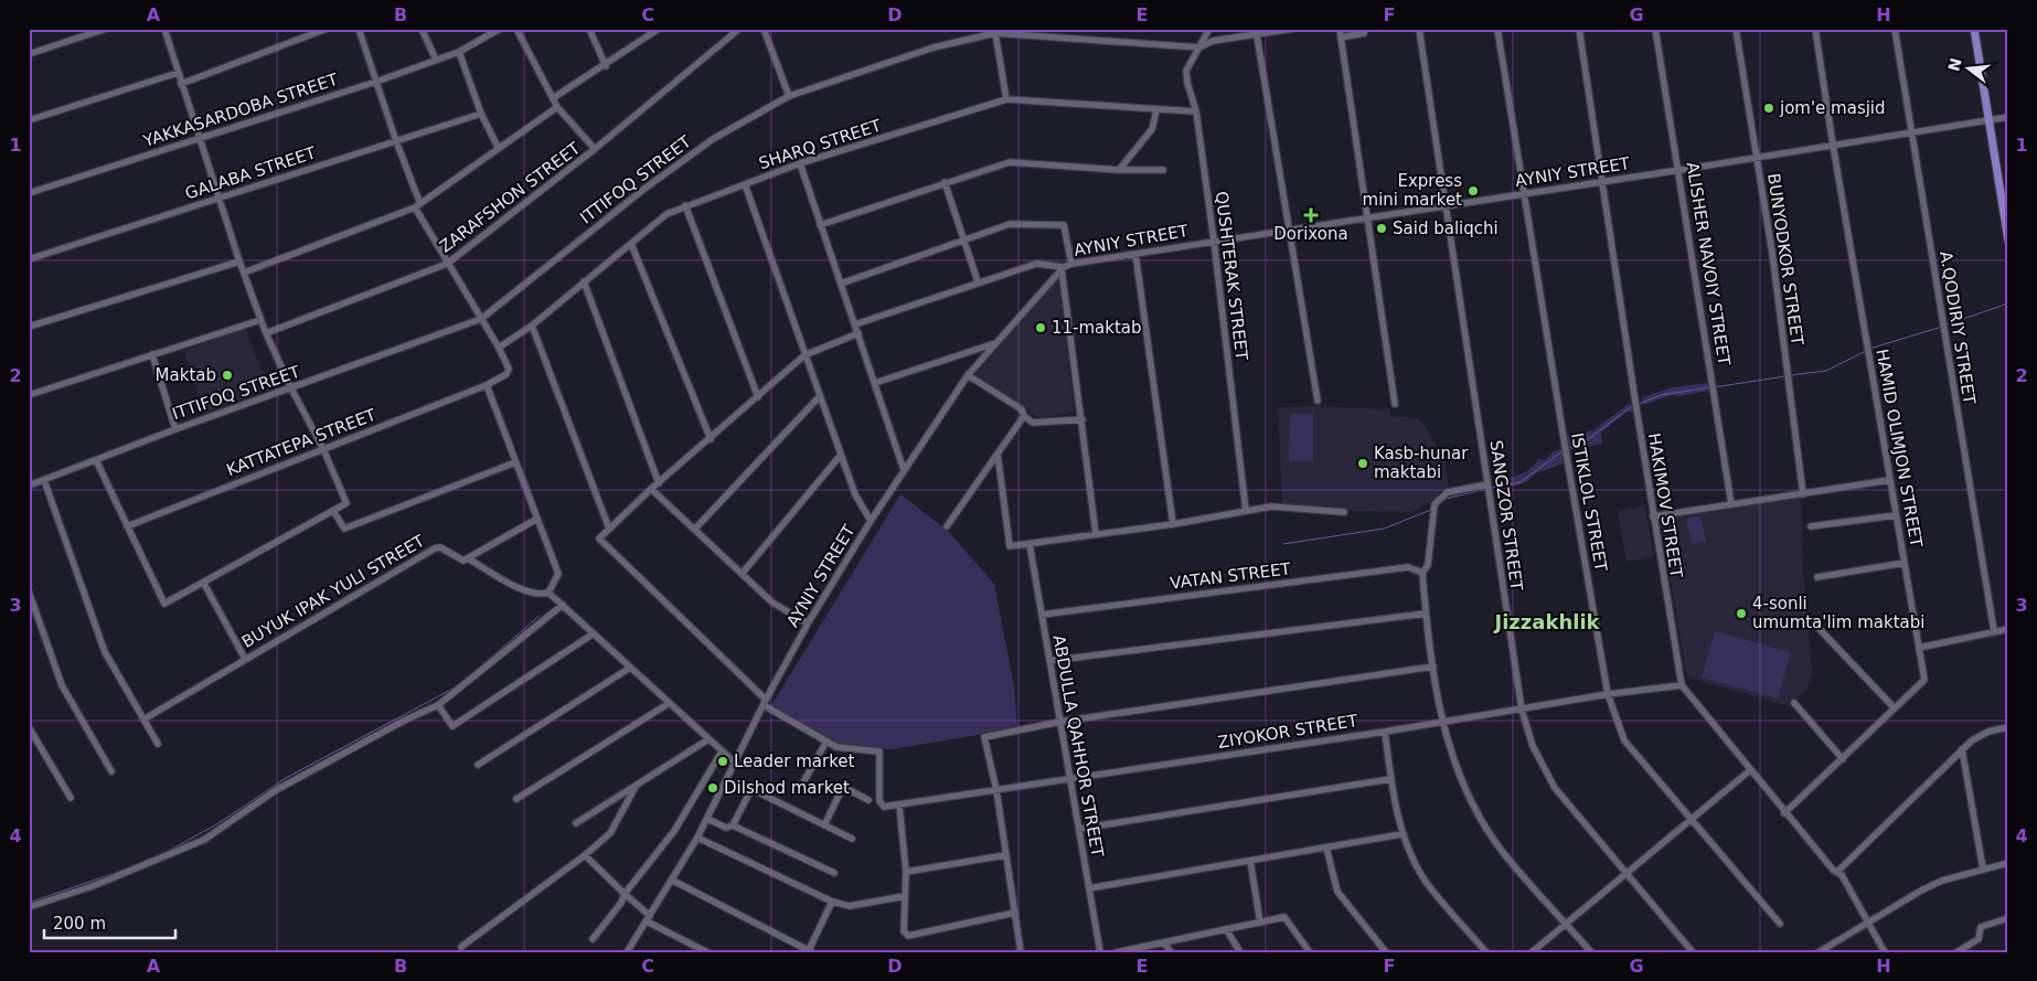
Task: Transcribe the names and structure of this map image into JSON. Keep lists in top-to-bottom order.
{
  "streets": {
    "street": [
      "YAKKASARDOBA STREET",
      "SHARQ STREET",
      "AYNIY STREET",
      "GALABA STREET",
      "ITTIFOQ STREET",
      "ZARAFSHON STREET",
      "BUNYODKOR STREET",
      "ALISHER NAVOIY STREET",
      "QUSHTERAK STREET",
      "A.QODIRIY STREET",
      "KATTATEPA STREET",
      "HAMID OLIMJON STREET",
      "ISTIKLOL STREET",
      "HAKIMOV STREET",
      "SANGZOR STREET",
      "VATAN STREET",
      "BUYUK IPAK YULI STREET",
      "ZIYOKOR STREET",
      "ABDULLA QAHHOR STREET"
    ]
  },
  "crossings": [
    ["SHARQ STREET", "QUSHTERAK STREET"],
    ["SHARQ STREET", "KATTATEPA STREET"],
    ["AYNIY STREET", "BUNYODKOR STREET"],
    ["AYNIY STREET", "ALISHER NAVOIY STREET"],
    ["AYNIY STREET", "QUSHTERAK STREET"],
    ["AYNIY STREET", "A.QODIRIY STREET"],
    ["AYNIY STREET", "HAMID OLIMJON STREET"],
    ["AYNIY STREET", "ISTIKLOL STREET"],
    ["AYNIY STREET", "HAKIMOV STREET"],
    ["AYNIY STREET", "SANGZOR STREET"],
    ["ITTIFOQ STREET", "QUSHTERAK STREET"],
    ["HAMID OLIMJON STREET", "HAKIMOV STREET"],
    ["ISTIKLOL STREET", "ZIYOKOR STREET"],
    ["HAKIMOV STREET", "ZIYOKOR STREET"],
    ["SANGZOR STREET", "ZIYOKOR STREET"],
    ["VATAN STREET", "ABDULLA QAHHOR STREET"],
    ["ZIYOKOR STREET", "ABDULLA QAHHOR STREET"]
  ],
  "districts": ["Jizzakhlik"],
  "places": {
    "other": [
      "jom'e masjid",
      "Express mini market",
      "Said baliqchi",
      "11-maktab",
      "Maktab",
      "Kasb-hunar maktabi",
      "4-sonli umumta'lim maktabi",
      "Leader market",
      "Dilshod market"
    ],
    "health": ["Dorixona"]
  },
  "scale_bar": "200 m",
  "north": "left",
  "grid": {
    "columns": [
      "A",
      "B",
      "C",
      "D",
      "E",
      "F",
      "G",
      "H"
    ],
    "rows": [
      "1",
      "2",
      "3",
      "4"
    ]
  }
}
